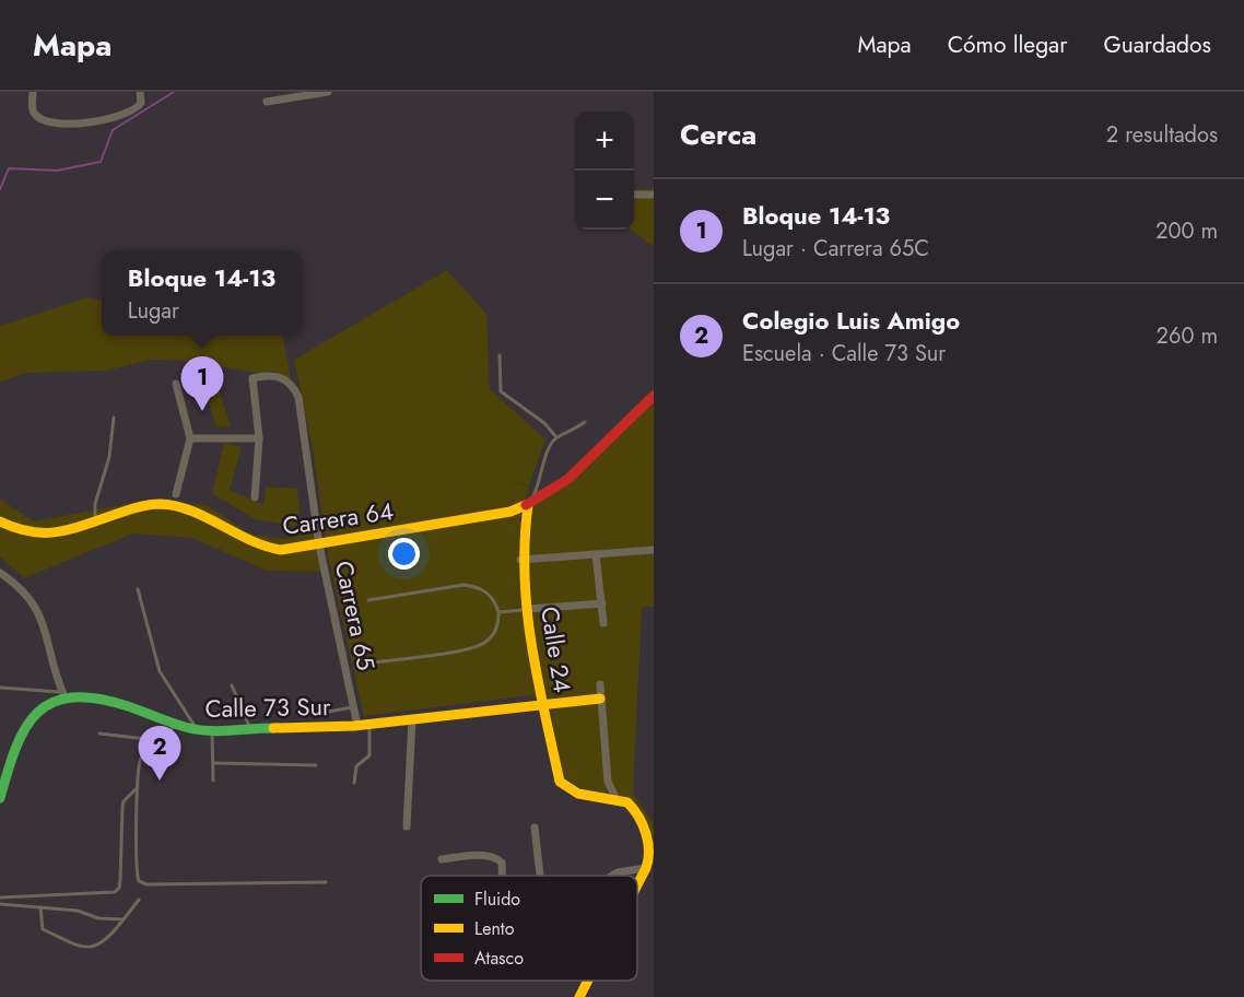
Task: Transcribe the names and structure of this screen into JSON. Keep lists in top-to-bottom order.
{
  "streets": {
    "street": [
      "Carrera 64",
      "Carrera 65",
      "Calle 24",
      "Calle 73 Sur"
    ]
  },
  "crossings": [
    ["Carrera 64", "Carrera 65"],
    ["Carrera 64", "Calle 24"],
    ["Carrera 65", "Calle 73 Sur"],
    ["Calle 24", "Calle 73 Sur"]
  ],
  "legend": ["Fluido", "Lento", "Atasco"],
  "page": {
    "header": "Mapa",
    "nav": ["Mapa", "Cómo llegar", "Guardados"],
    "heading": ["Cerca", "2 resultados"],
    "map_buttons": ["+", "−"],
    "list": [
      {
        "mark": "1",
        "name": "Bloque 14-13",
        "note": "Lugar · Carrera 65C",
        "value": "200 m"
      },
      {
        "mark": "2",
        "name": "Colegio Luis Amigo",
        "note": "Escuela · Calle 73 Sur",
        "value": "260 m"
      }
    ],
    "popup": ["Bloque 14-13", "Lugar"],
    "pins": ["1", "2"]
  }
}
